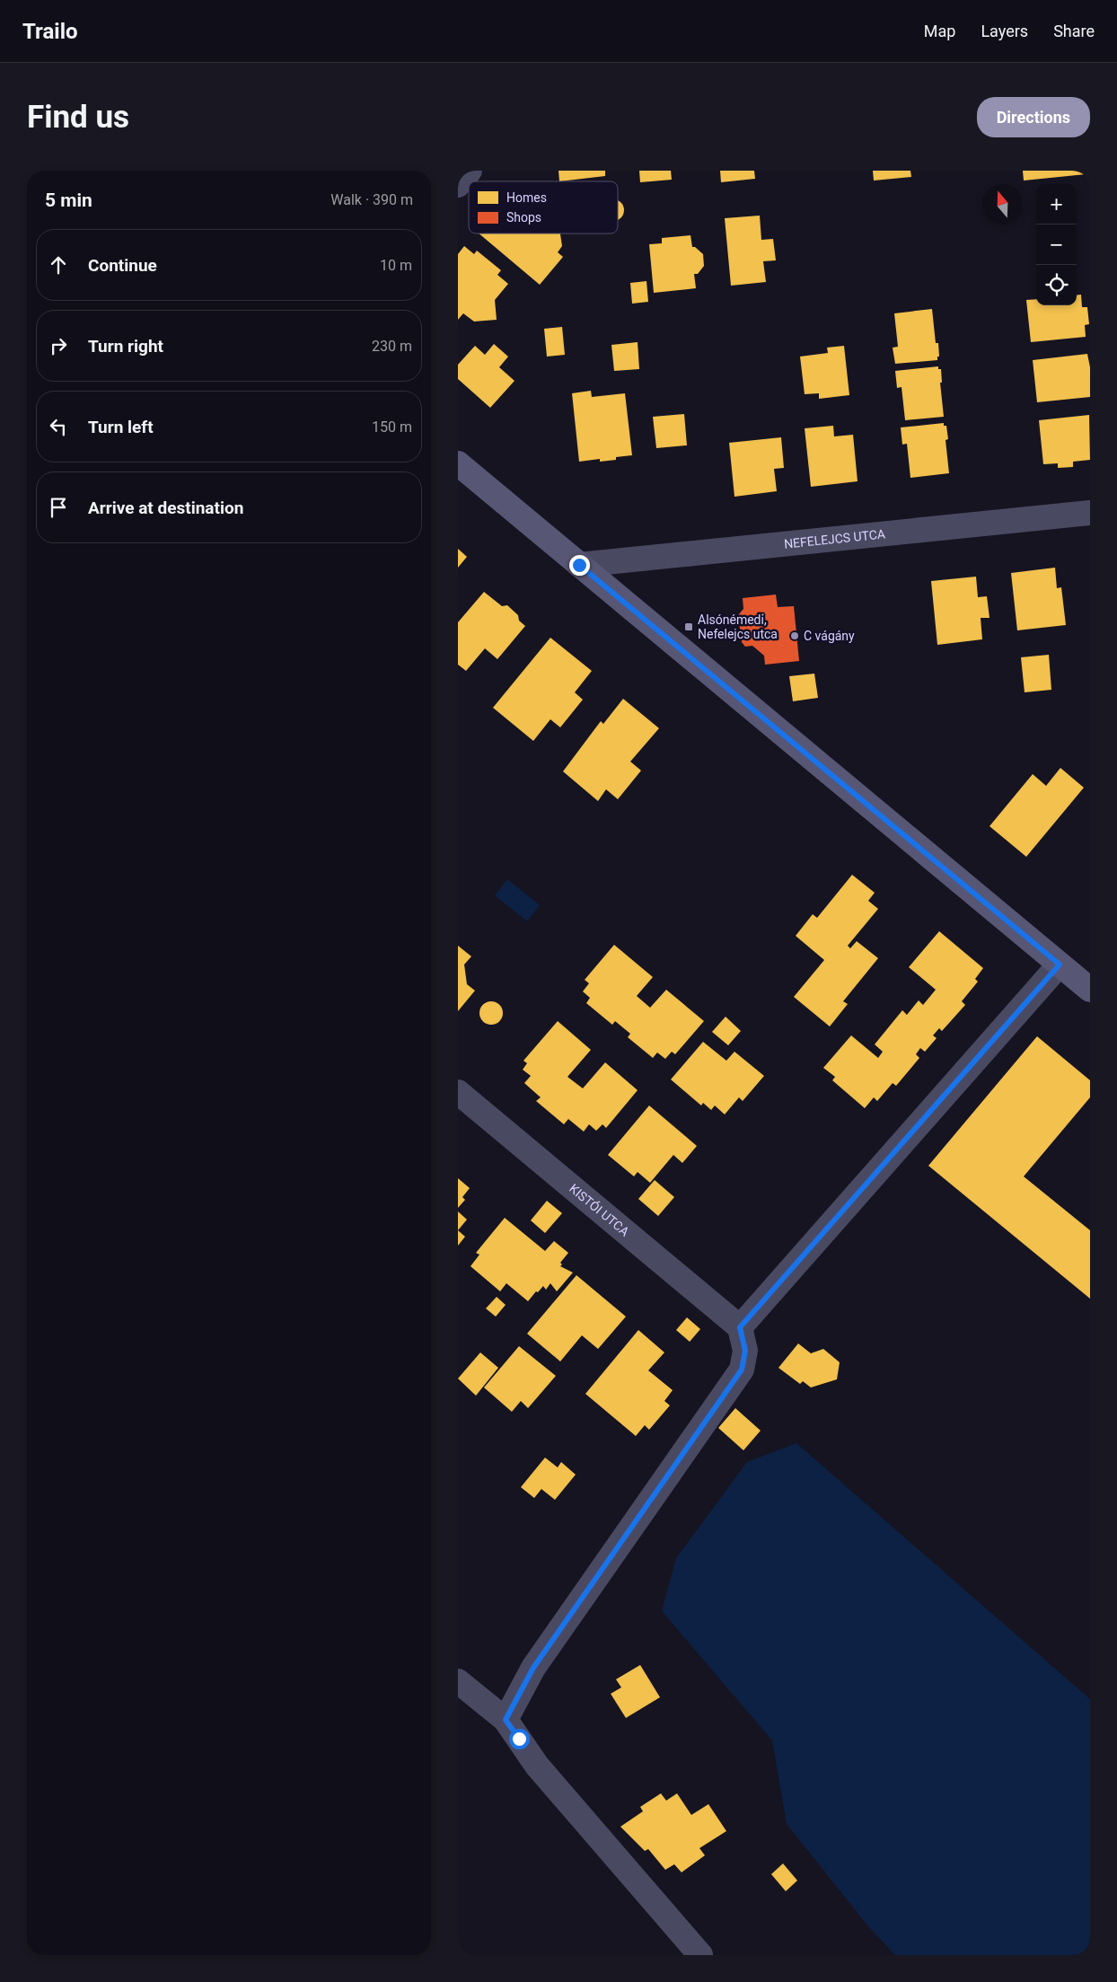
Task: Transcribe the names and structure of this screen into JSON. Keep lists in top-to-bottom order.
{
  "streets": {
    "street": ["NEFELEJCS UTCA", "KISTÓI UTCA"]
  },
  "places": {
    "transit": ["Alsónémedi, Nefelejcs utca"],
    "other": ["C vágány"]
  },
  "legend": ["Homes", "Shops"],
  "north": "top",
  "page": {
    "header": "Trailo",
    "nav": ["Map", "Layers", "Share"],
    "buttons": "Directions",
    "title": "Find us",
    "heading": ["5 min", "Walk · 390 m"],
    "map_buttons": ["+", "−"],
    "list": [
      ["Continue", "10 m"],
      ["Turn right", "230 m"],
      ["Turn left", "150 m"],
      "Arrive at destination"
    ]
  }
}
